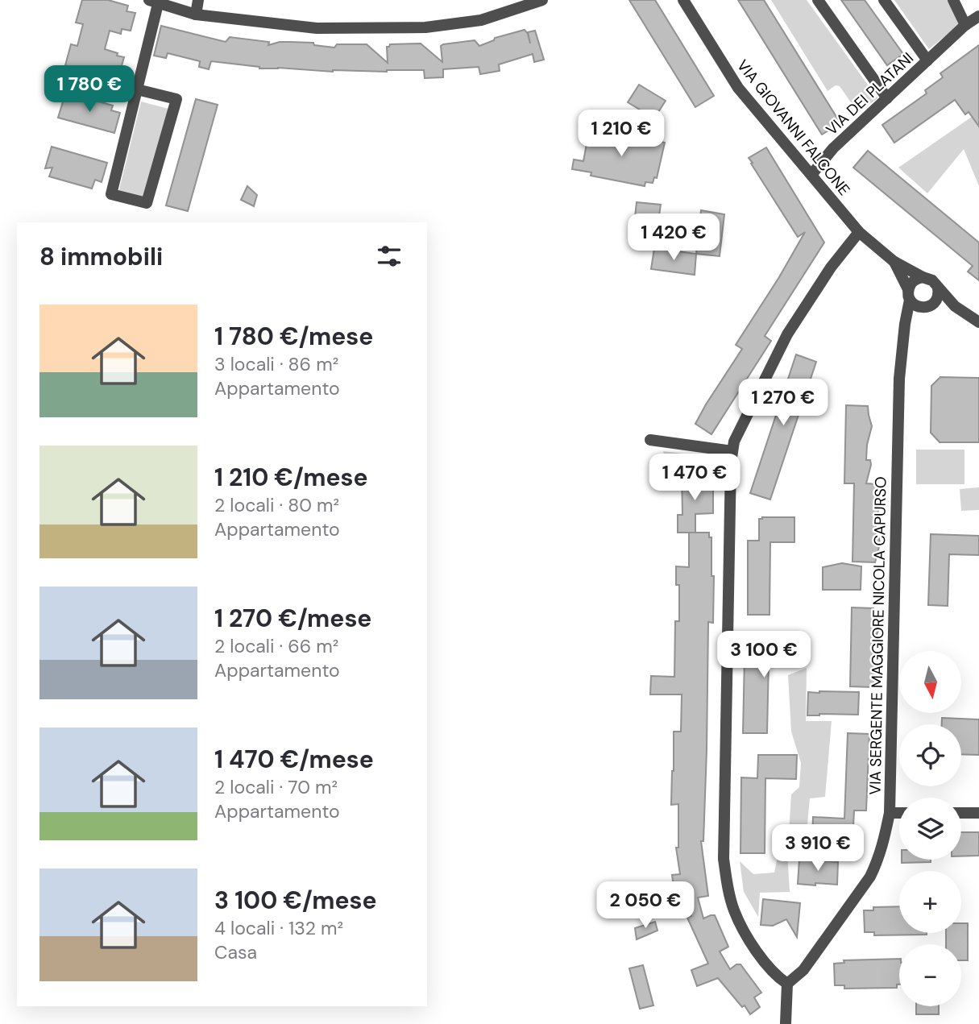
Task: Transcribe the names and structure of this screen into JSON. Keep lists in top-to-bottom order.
{
  "streets": {
    "street": ["VIA DEI PLATANI", "VIA GIOVANNI FALCONE", "VIA SERGENTE MAGGIORE NICOLA CAPURSO"]
  },
  "crossings": [
    ["VIA DEI PLATANI", "VIA GIOVANNI FALCONE"],
    ["VIA GIOVANNI FALCONE", "VIA SERGENTE MAGGIORE NICOLA CAPURSO"]
  ],
  "north": "bottom",
  "page": {
    "price": [
      "1 780 €",
      "1 210 €",
      "1 420 €",
      "1 270 €",
      "1 470 €",
      "3 100 €",
      "3 910 €",
      "2 050 €"
    ],
    "heading": "8 immobili",
    "list": [
      {
        "name": "1 780 €/mese",
        "note": "3 locali · 86 m² · Appartamento"
      },
      {
        "name": "1 210 €/mese",
        "note": "2 locali · 80 m² · Appartamento"
      },
      {
        "name": "1 270 €/mese",
        "note": "2 locali · 66 m² · Appartamento"
      },
      {
        "name": "1 470 €/mese",
        "note": "2 locali · 70 m² · Appartamento"
      },
      {
        "name": "3 100 €/mese",
        "note": "4 locali · 132 m² · Casa"
      }
    ],
    "map_buttons": ["+", "−"]
  }
}
